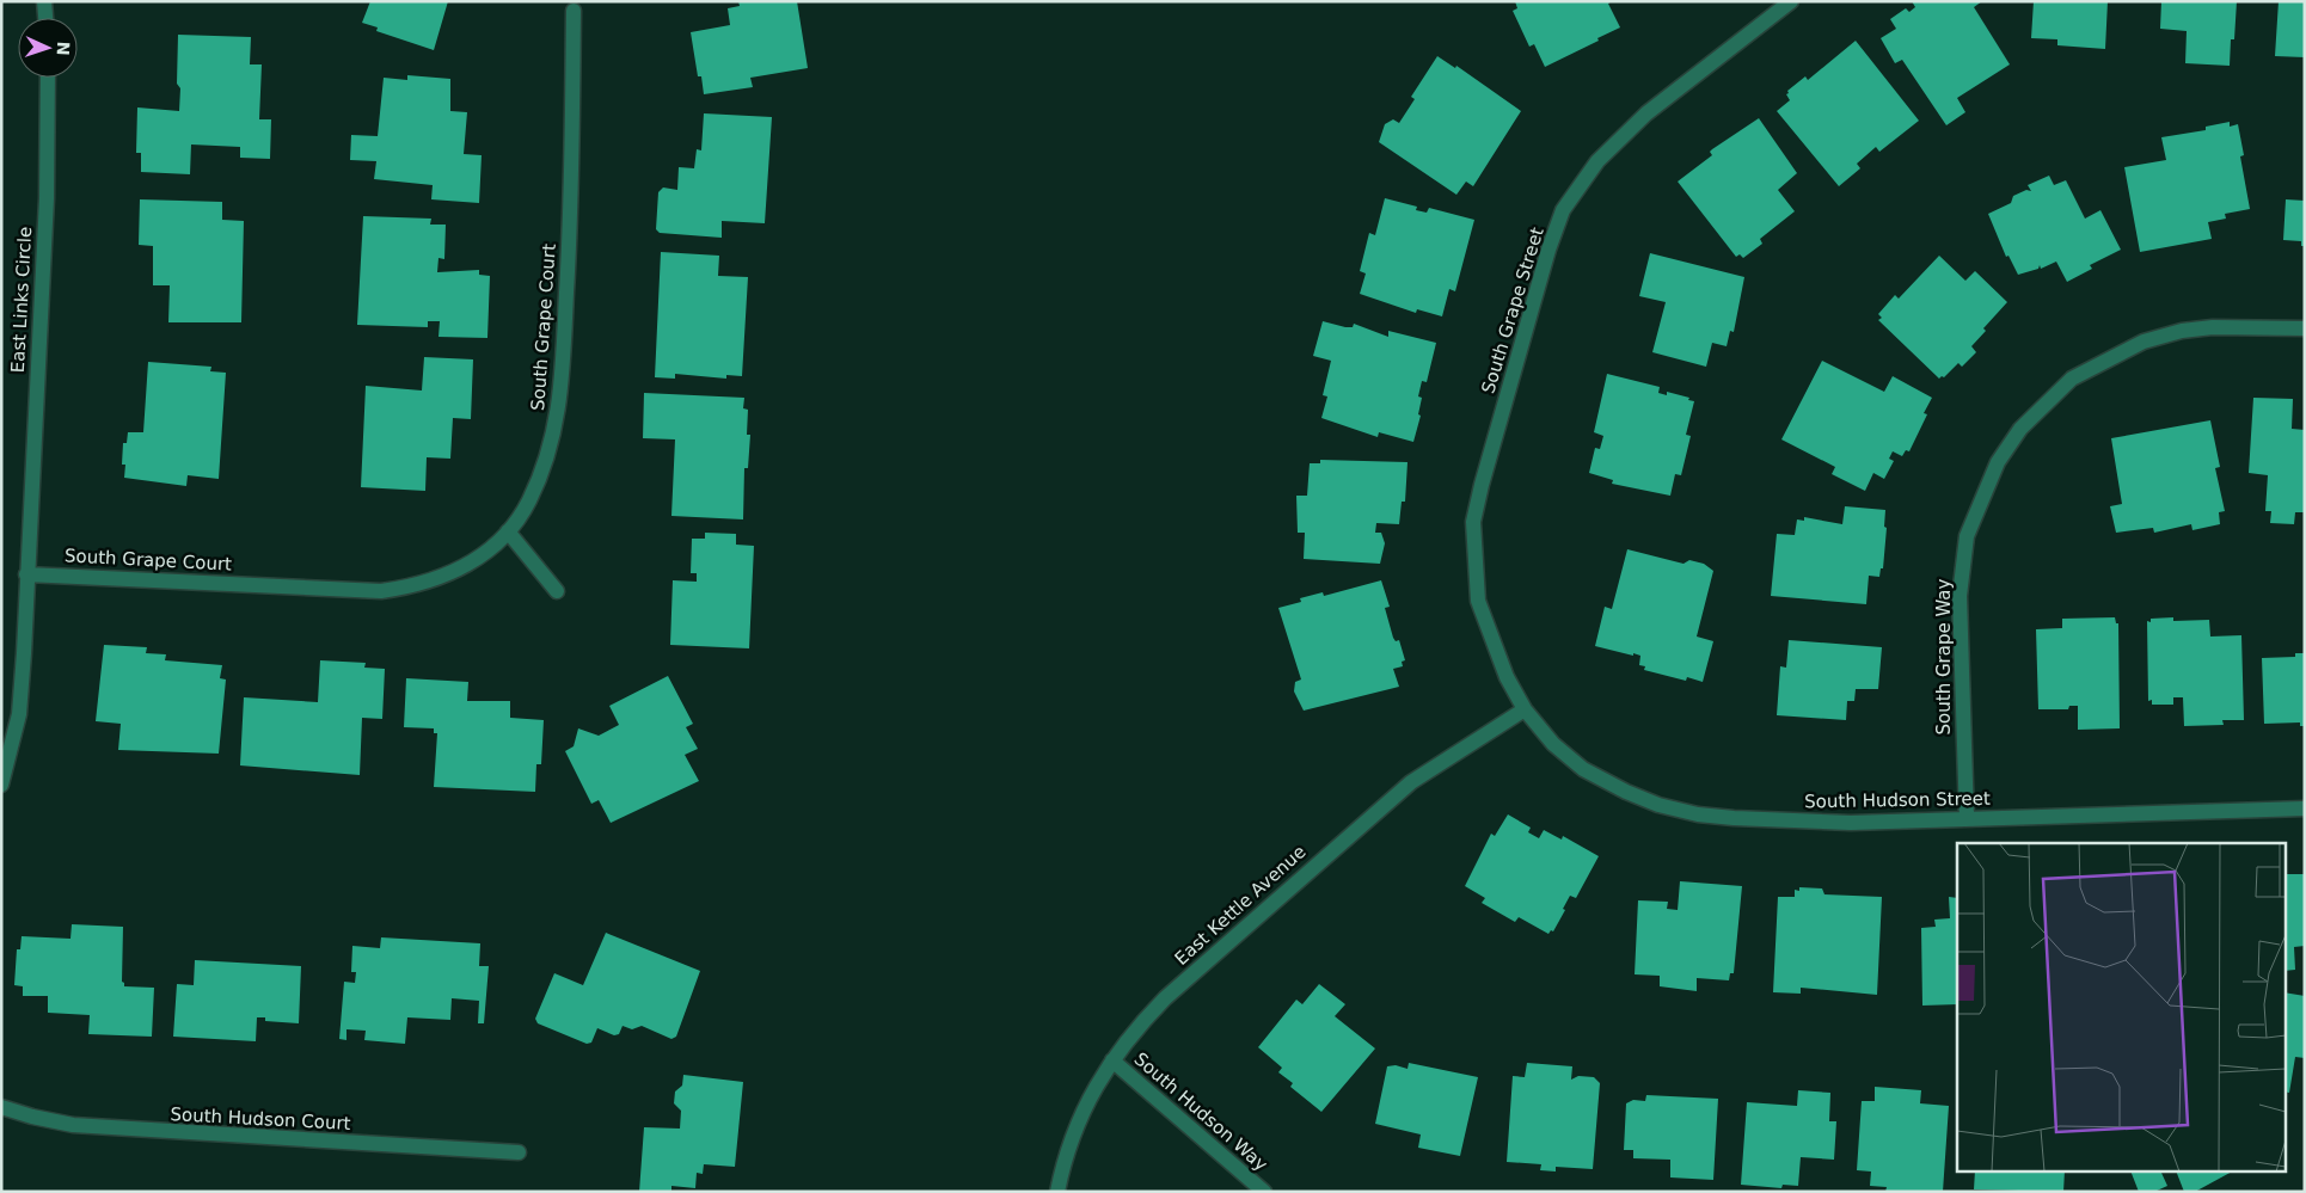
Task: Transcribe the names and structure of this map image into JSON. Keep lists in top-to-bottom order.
{
  "streets": {
    "street": [
      "East Links Circle",
      "South Grape Street",
      "South Grape Court",
      "South Grape Way",
      "South Hudson Street",
      "East Kettle Avenue",
      "South Hudson Way",
      "South Hudson Court"
    ]
  },
  "crossings": [
    ["East Links Circle", "South Grape Court"],
    ["South Grape Street", "South Hudson Street"],
    ["South Grape Street", "East Kettle Avenue"],
    ["South Grape Way", "South Hudson Street"],
    ["South Hudson Street", "East Kettle Avenue"],
    ["East Kettle Avenue", "South Hudson Way"]
  ],
  "north": "right"
}
